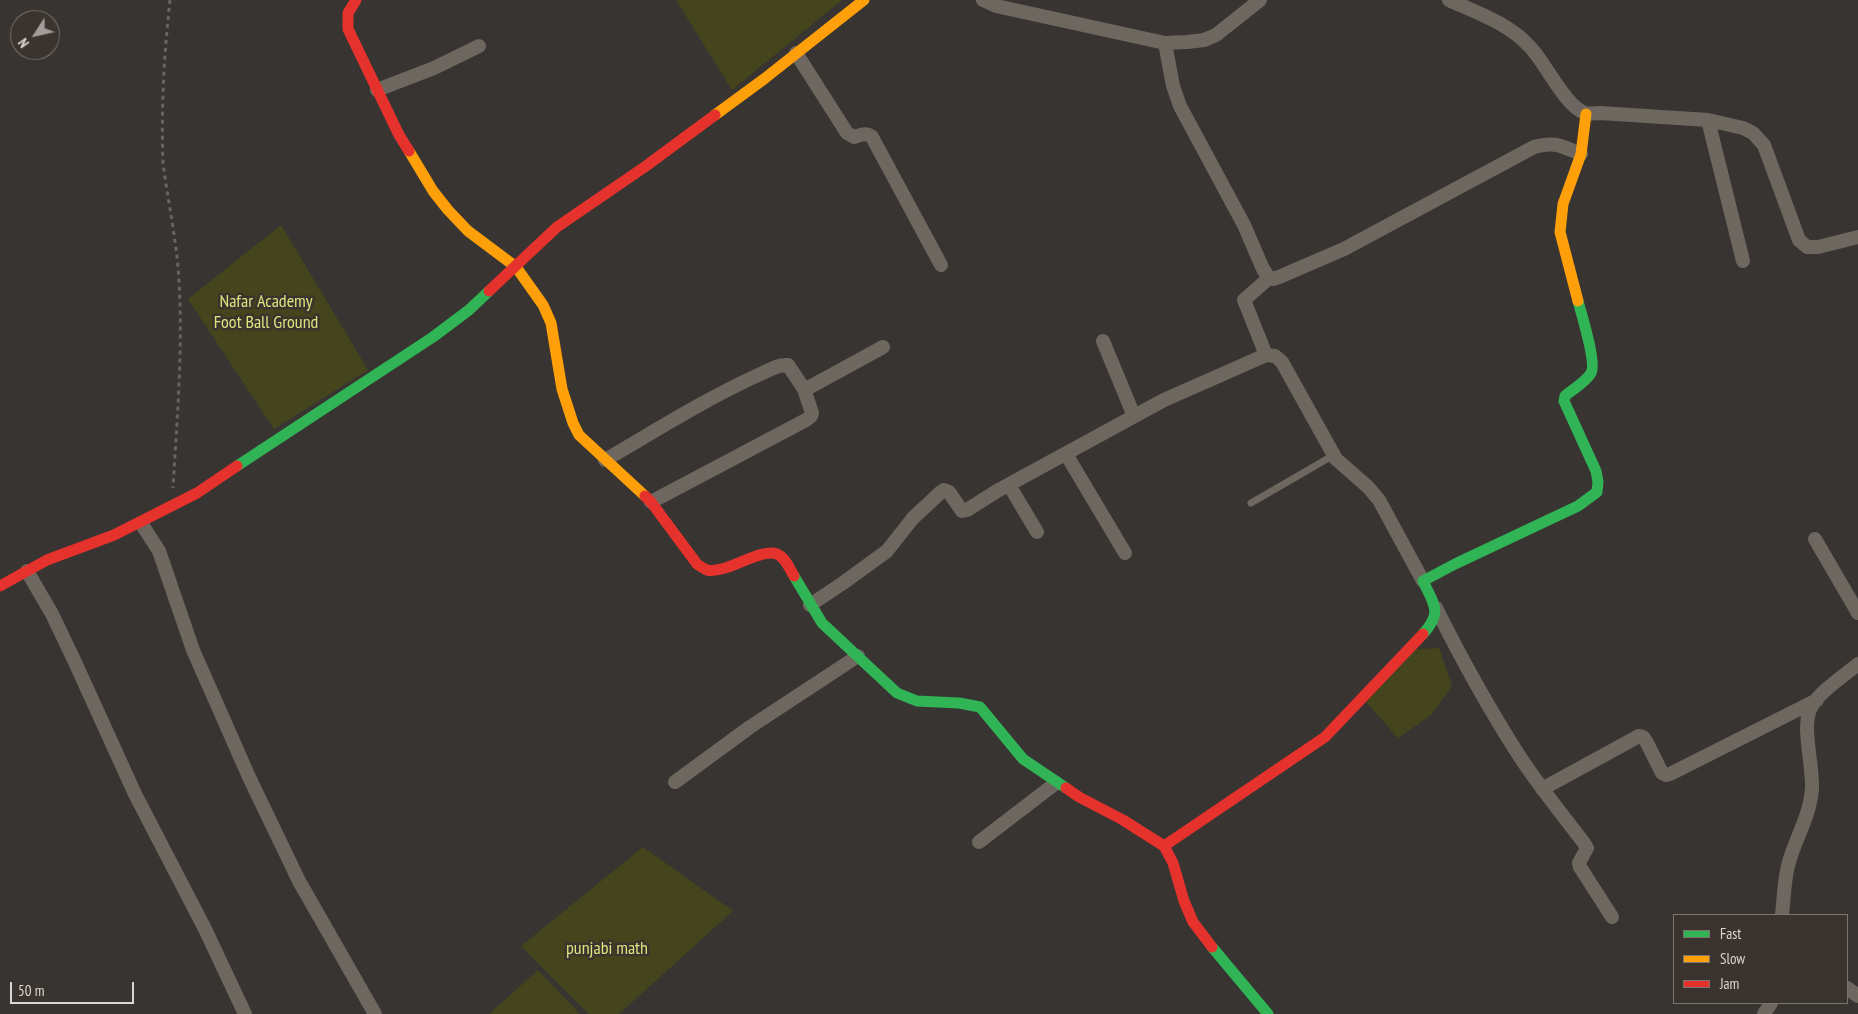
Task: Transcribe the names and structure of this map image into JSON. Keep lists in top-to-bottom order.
{
  "parks": ["Nafar Academy Foot Ball Ground", "punjabi math"],
  "legend": ["Fast", "Slow", "Jam"],
  "scale_bar": "50 m",
  "north": "bottom left"
}
